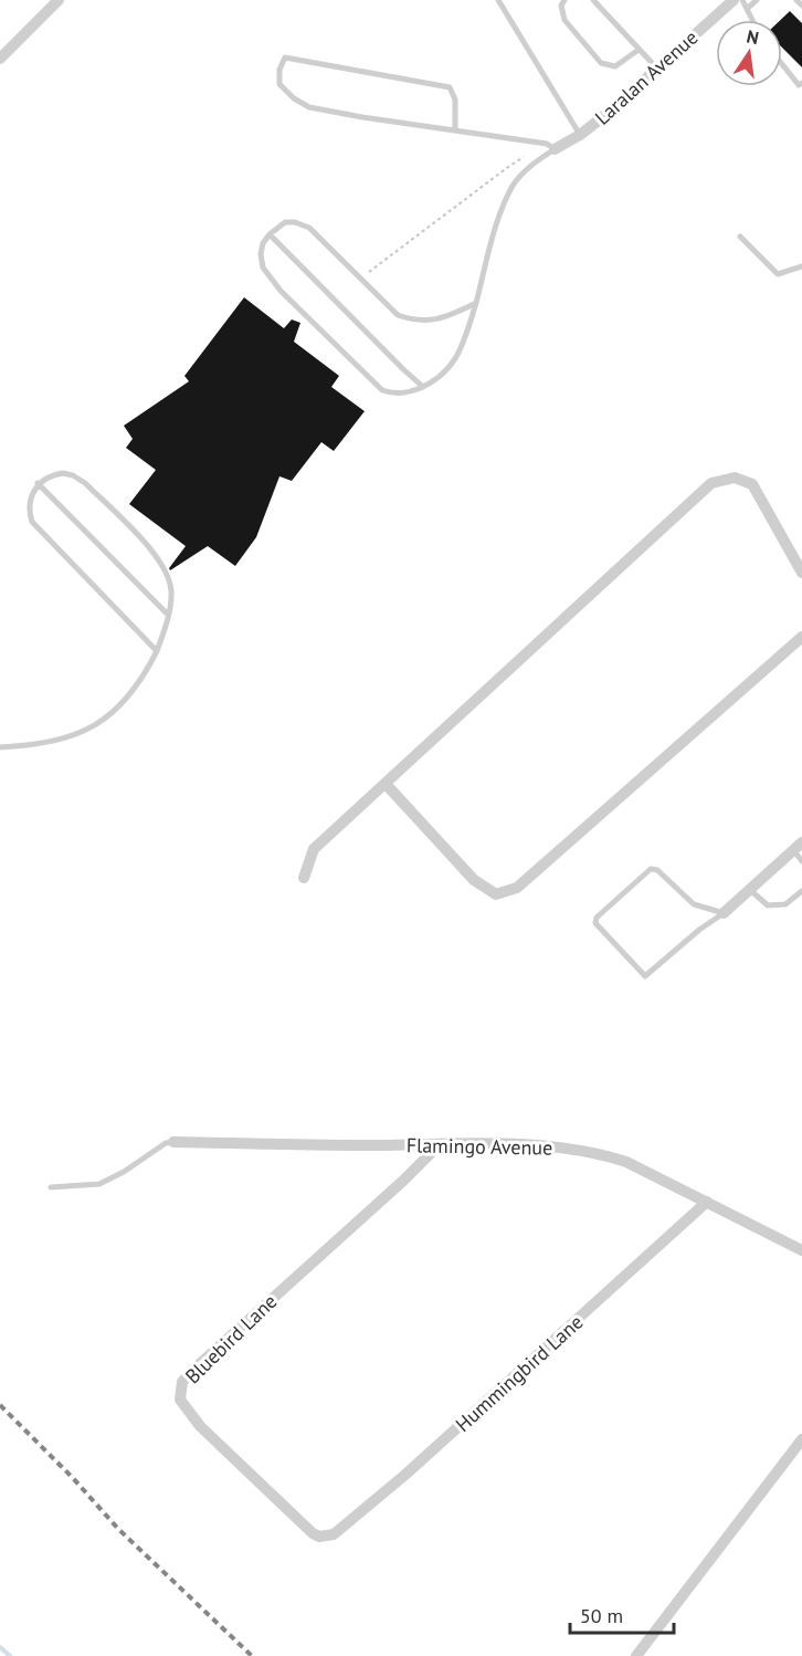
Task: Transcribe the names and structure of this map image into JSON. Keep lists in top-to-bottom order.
{
  "streets": {
    "street": [
      "Laralan Avenue",
      "Flamingo Avenue",
      "Bluebird Lane",
      "Hummingbird Lane"
    ]
  },
  "crossings": [
    ["Flamingo Avenue", "Bluebird Lane"],
    ["Flamingo Avenue", "Hummingbird Lane"],
    ["Bluebird Lane", "Hummingbird Lane"]
  ],
  "scale_bar": "50 m",
  "north": "top"
}
